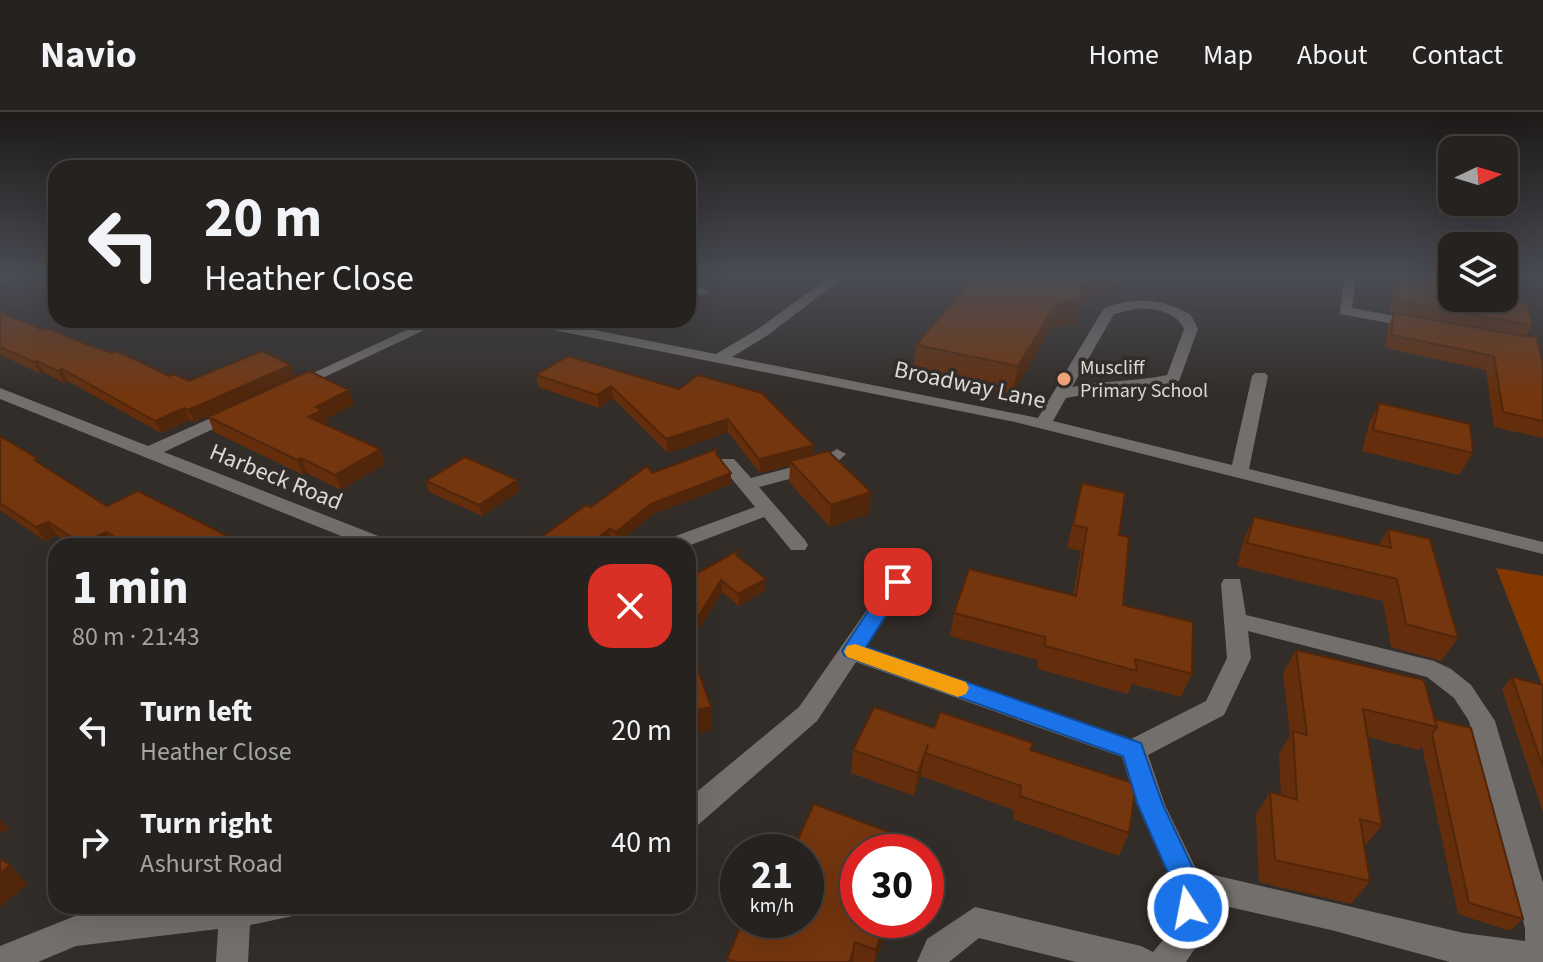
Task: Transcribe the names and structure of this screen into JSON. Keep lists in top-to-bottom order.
{
  "streets": {
    "street": ["Broadway Lane", "Harbeck Road"]
  },
  "places": ["Muscliff Primary School"],
  "north": "right",
  "page": {
    "header": "Navio",
    "nav": [
      "Home",
      "Map",
      "About",
      "Contact"
    ],
    "turn": ["20 m", "Heather Close"],
    "heading": ["1 min", "80 m · 21:43"],
    "list": [
      {
        "name": "Turn left",
        "note": "Heather Close",
        "value": "20 m"
      },
      {
        "name": "Turn right",
        "note": "Ashurst Road",
        "value": "40 m"
      }
    ],
    "speed": "21 km/h",
    "limit": "30"
  }
}
